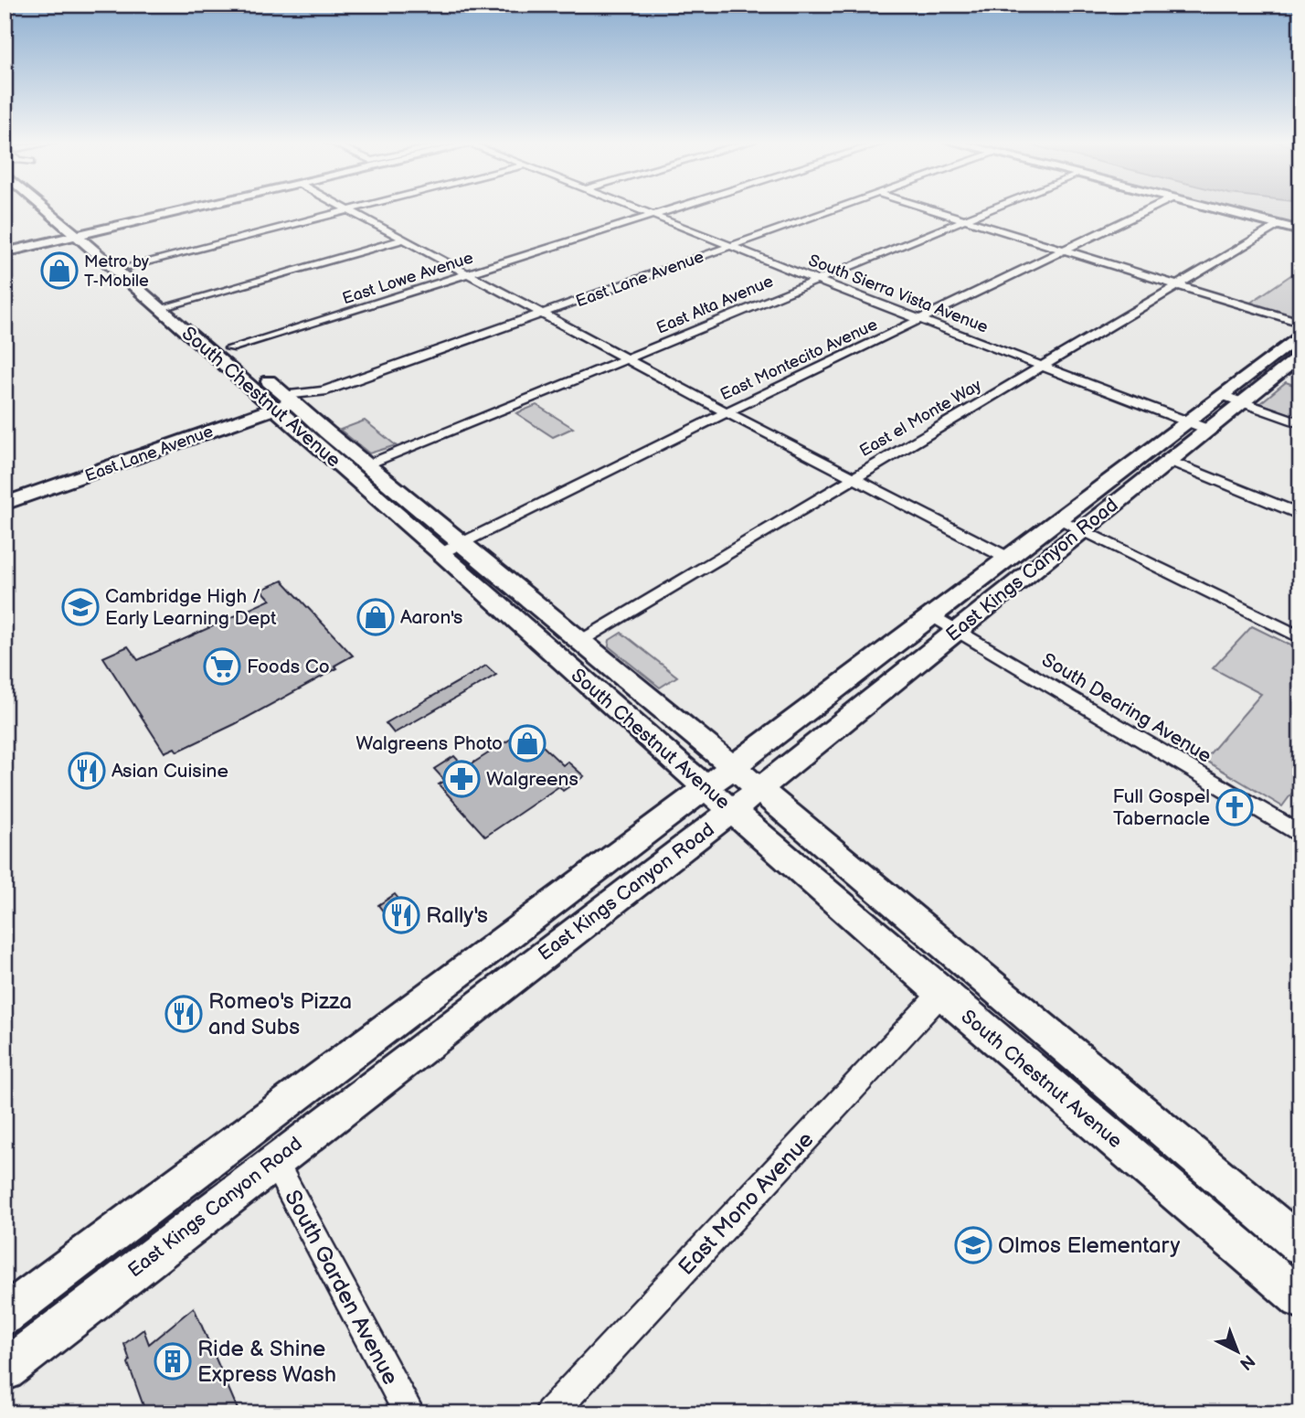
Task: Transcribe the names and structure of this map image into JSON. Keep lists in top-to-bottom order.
{
  "streets": {
    "main road": ["East Lane Avenue", "South Chestnut Avenue", "East Kings Canyon Road"],
    "street": [
      "East Lowe Avenue",
      "South Sierra Vista Avenue",
      "East Alta Avenue",
      "East Montecito Avenue",
      "East el Monte Way",
      "South Dearing Avenue",
      "East Mono Avenue",
      "South Garden Avenue"
    ]
  },
  "crossings": [
    ["East Lowe Avenue", "South Sierra Vista Avenue"],
    ["East Lowe Avenue", "South Chestnut Avenue"],
    ["East Lane Avenue", "South Sierra Vista Avenue"],
    ["East Lane Avenue", "South Chestnut Avenue"],
    ["South Sierra Vista Avenue", "East Alta Avenue"],
    ["South Sierra Vista Avenue", "East Montecito Avenue"],
    ["South Sierra Vista Avenue", "East el Monte Way"],
    ["South Sierra Vista Avenue", "East Kings Canyon Road"],
    ["East Alta Avenue", "South Chestnut Avenue"],
    ["East Montecito Avenue", "South Chestnut Avenue"],
    ["South Chestnut Avenue", "East el Monte Way"],
    ["South Chestnut Avenue", "East Kings Canyon Road"],
    ["South Chestnut Avenue", "East Mono Avenue"],
    ["East Kings Canyon Road", "South Dearing Avenue"],
    ["East Kings Canyon Road", "South Garden Avenue"]
  ],
  "places": {
    "shop": ["Metro by T-Mobile", "Aaron's", "Walgreens Photo"],
    "school or university": ["Cambridge High / Early Learning Dept", "Olmos Elementary"],
    "supermarket": ["Foods Co"],
    "restaurant": ["Asian Cuisine", "Rally's", "Romeo's Pizza and Subs"],
    "pharmacy": ["Walgreens"],
    "church": ["Full Gospel Tabernacle"],
    "building": ["Ride & Shine Express Wash"]
  },
  "north": "bottom right"
}
